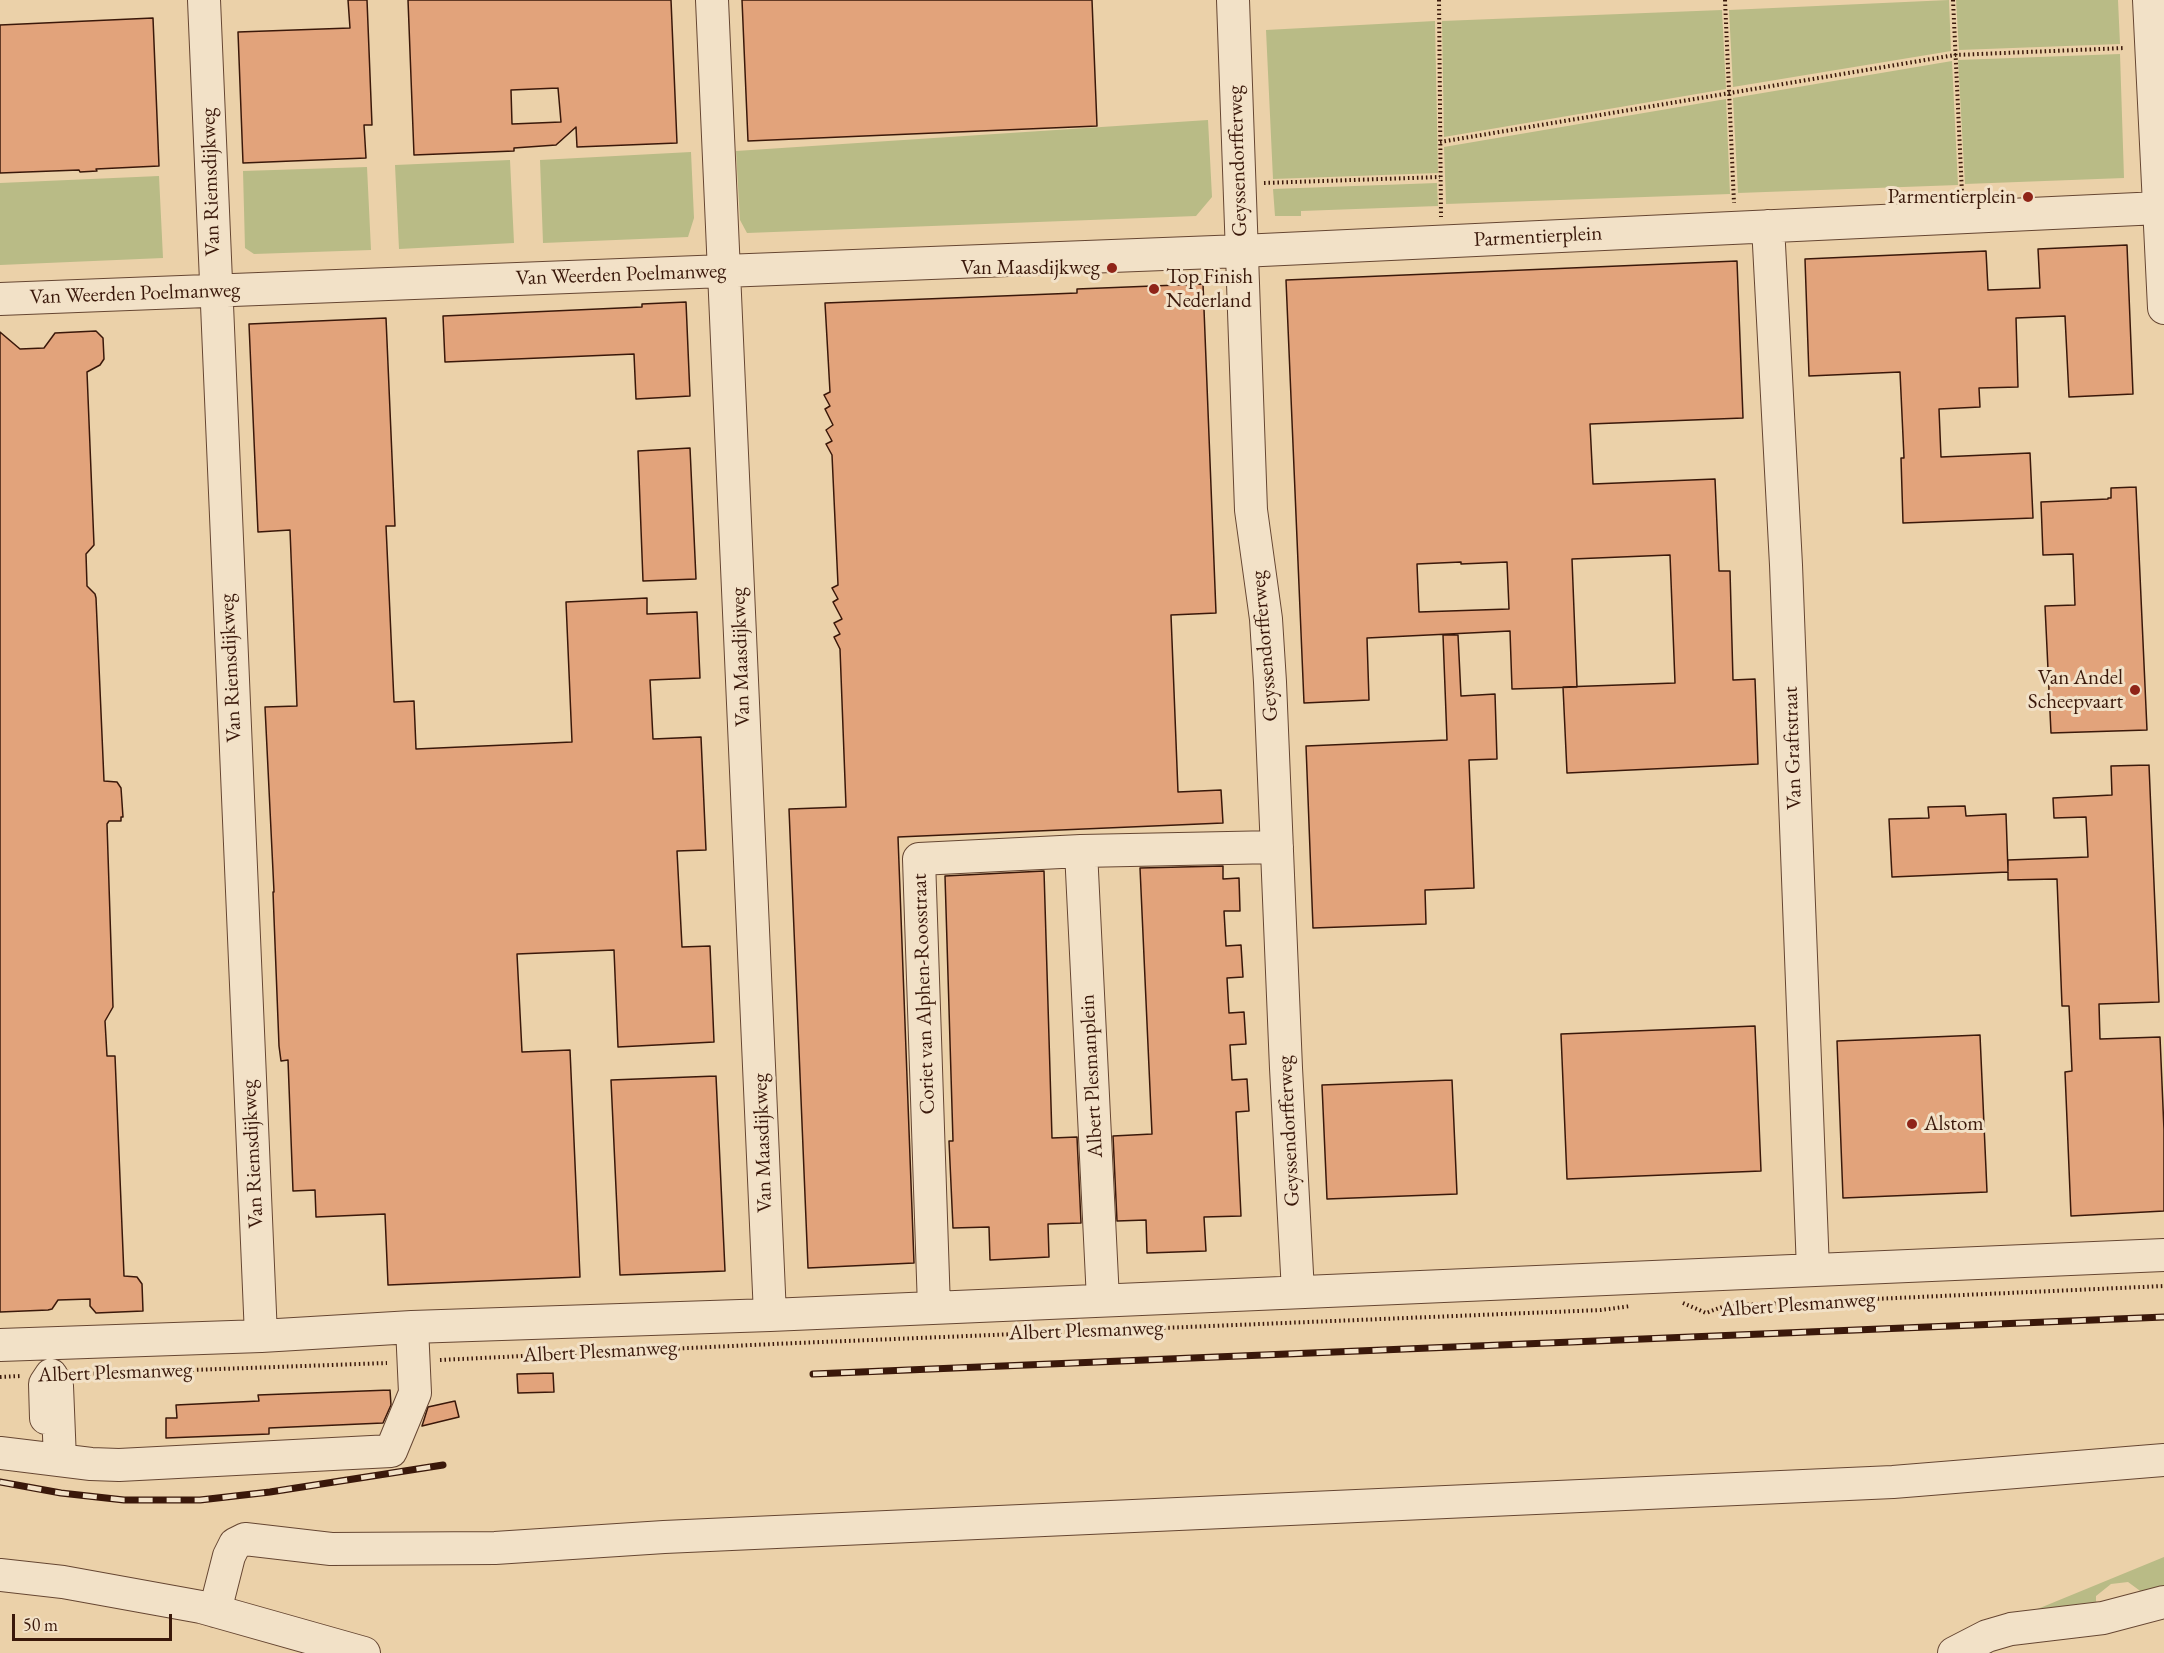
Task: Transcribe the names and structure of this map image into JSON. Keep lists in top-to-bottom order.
{
  "streets": {
    "street": [
      "Geyssendorfferweg",
      "Van Riemsdijkweg",
      "Parmentierplein",
      "Van Weerden Poelmanweg",
      "Van Maasdijkweg",
      "Van Graftstraat",
      "Coriet van Alphen-Roosstraat",
      "Albert Plesmanplein",
      "Albert Plesmanweg"
    ]
  },
  "crossings": [
    ["Geyssendorfferweg", "Parmentierplein"],
    ["Geyssendorfferweg", "Van Weerden Poelmanweg"],
    ["Geyssendorfferweg", "Coriet van Alphen-Roosstraat"],
    ["Geyssendorfferweg", "Albert Plesmanweg"],
    ["Van Riemsdijkweg", "Van Weerden Poelmanweg"],
    ["Van Riemsdijkweg", "Albert Plesmanweg"],
    ["Parmentierplein", "Van Weerden Poelmanweg"],
    ["Parmentierplein", "Van Graftstraat"],
    ["Van Weerden Poelmanweg", "Van Maasdijkweg"],
    ["Van Maasdijkweg", "Albert Plesmanweg"],
    ["Van Graftstraat", "Albert Plesmanweg"],
    ["Coriet van Alphen-Roosstraat", "Albert Plesmanplein"],
    ["Coriet van Alphen-Roosstraat", "Albert Plesmanweg"],
    ["Albert Plesmanplein", "Albert Plesmanweg"]
  ],
  "places": [
    "Parmentierplein",
    "Van Maasdijkweg",
    "Top Finish Nederland",
    "Van Andel Scheepvaart",
    "Alstom"
  ],
  "scale_bar": "50 m"
}
